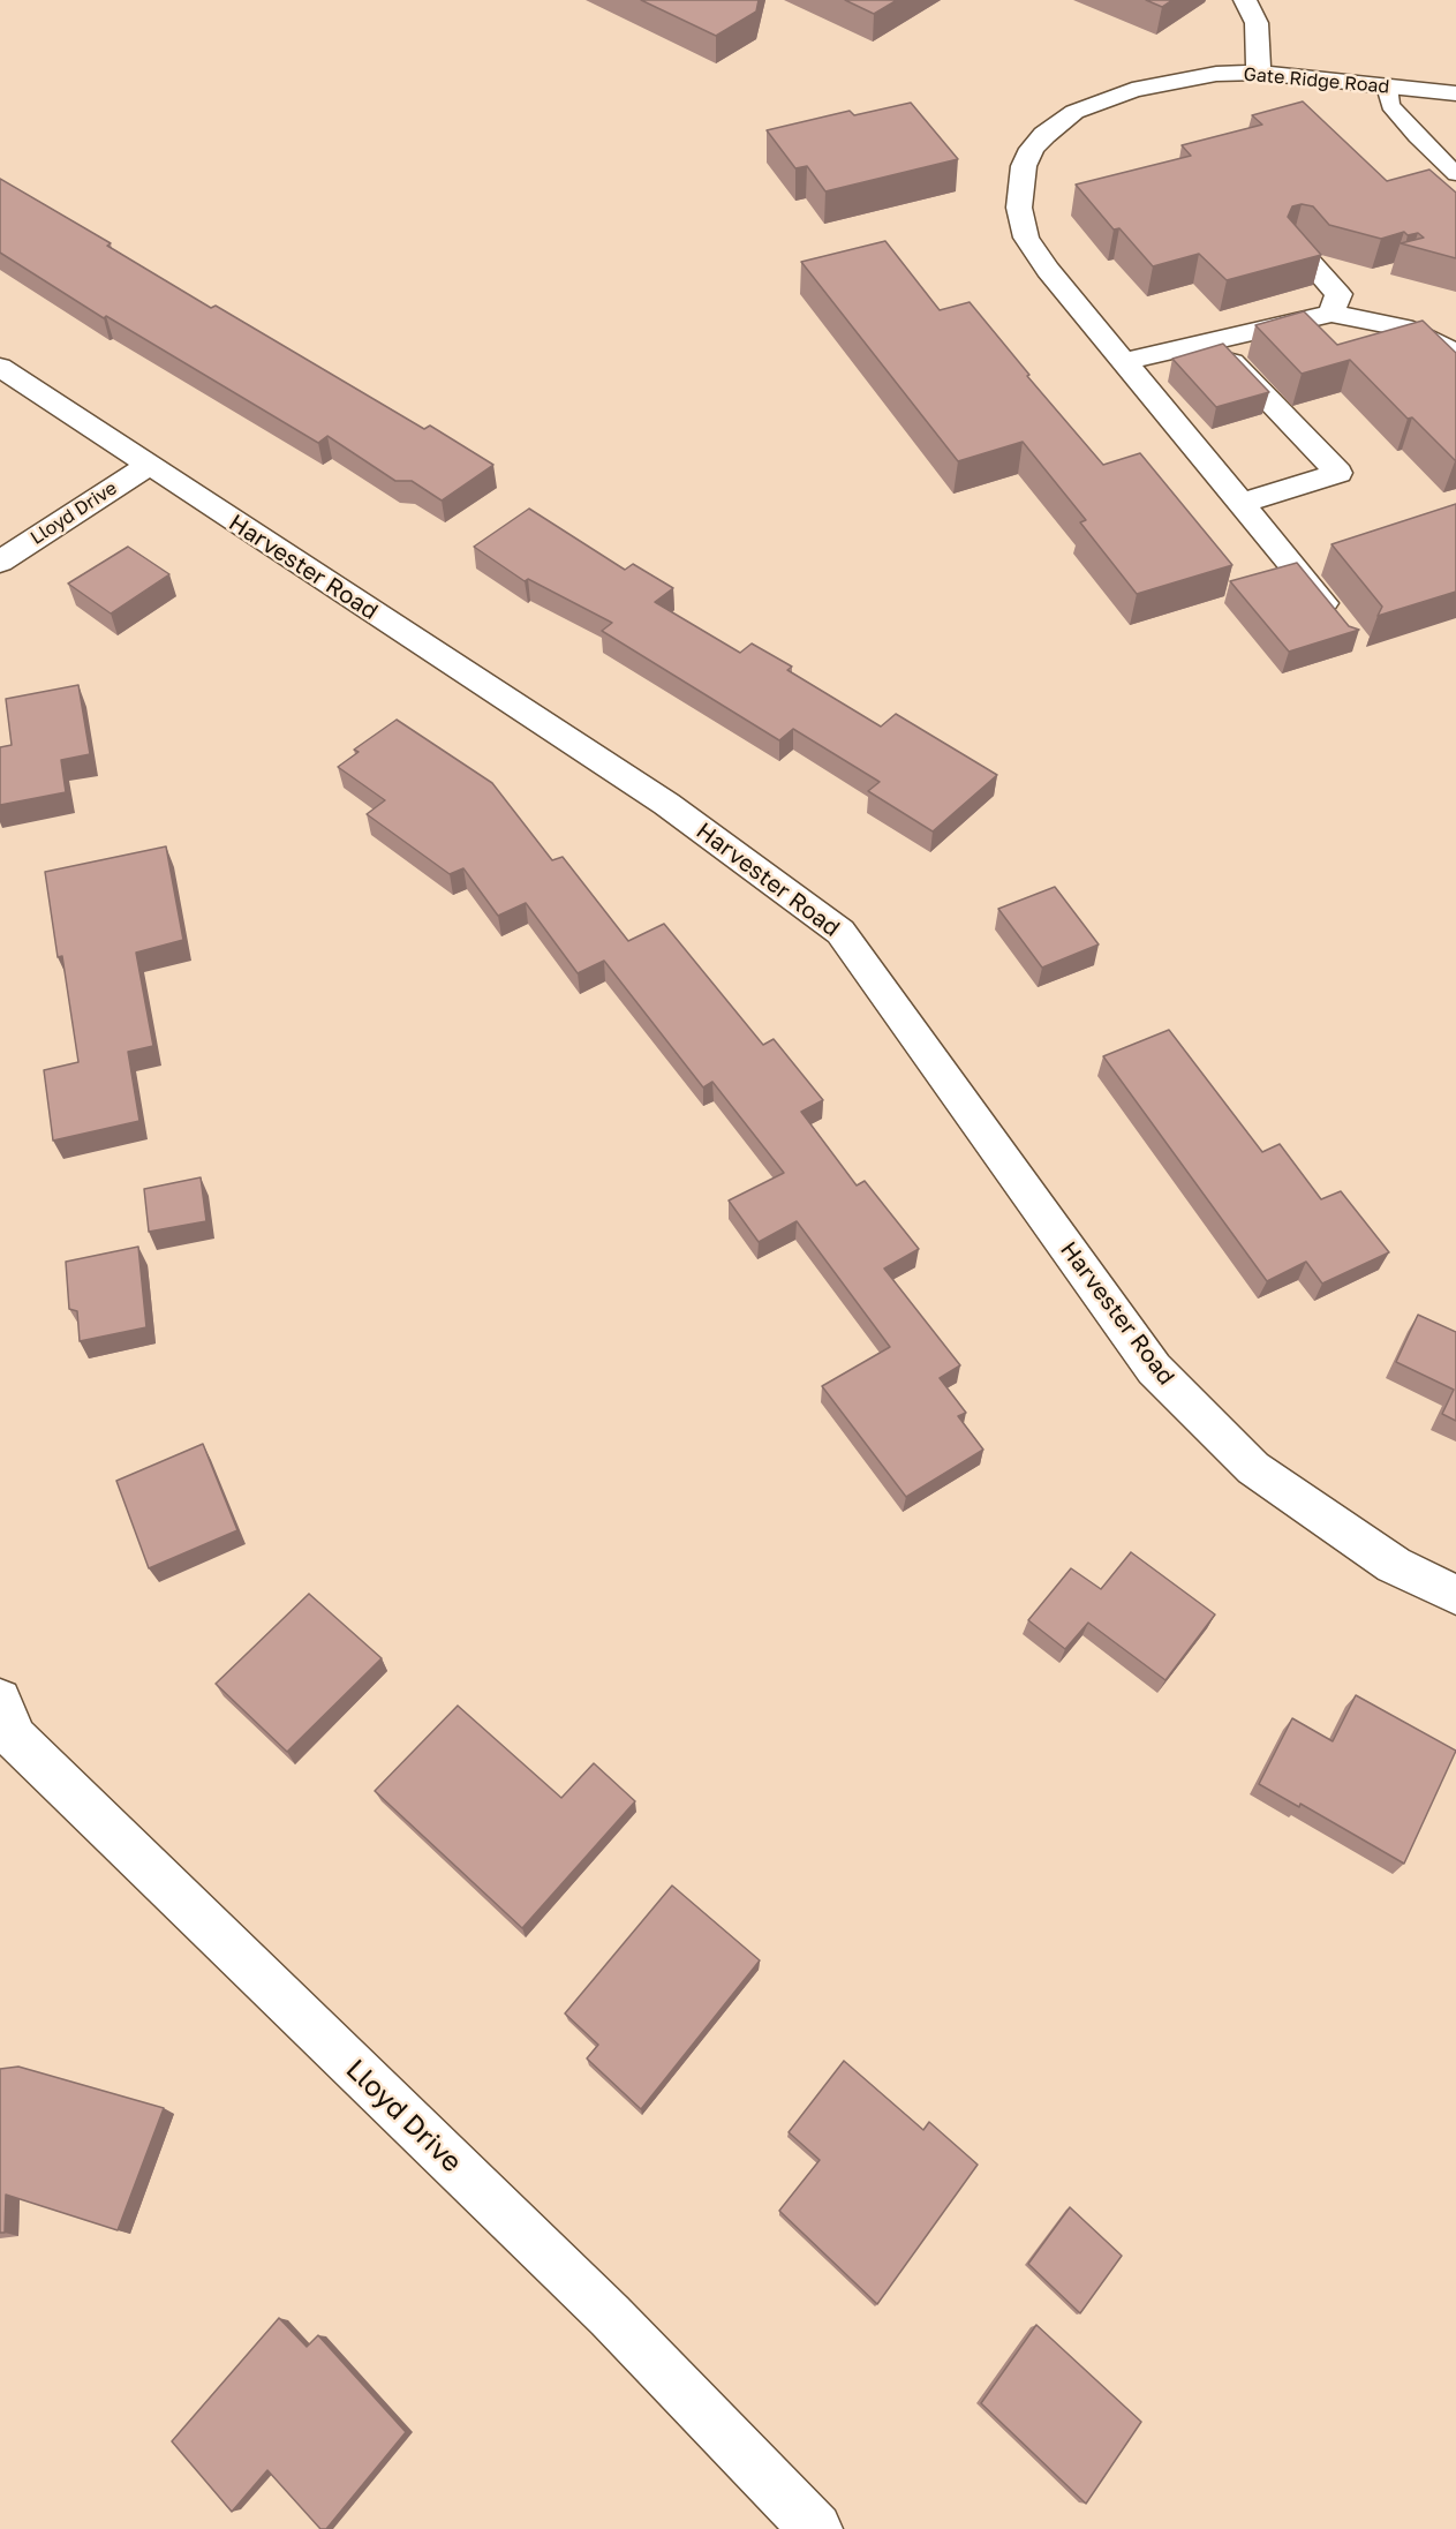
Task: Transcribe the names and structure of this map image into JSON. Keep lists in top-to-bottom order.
{
  "streets": {
    "street": ["Gate Ridge Road", "Lloyd Drive", "Harvester Road"]
  },
  "crossings": [
    ["Lloyd Drive", "Harvester Road"]
  ]
}
